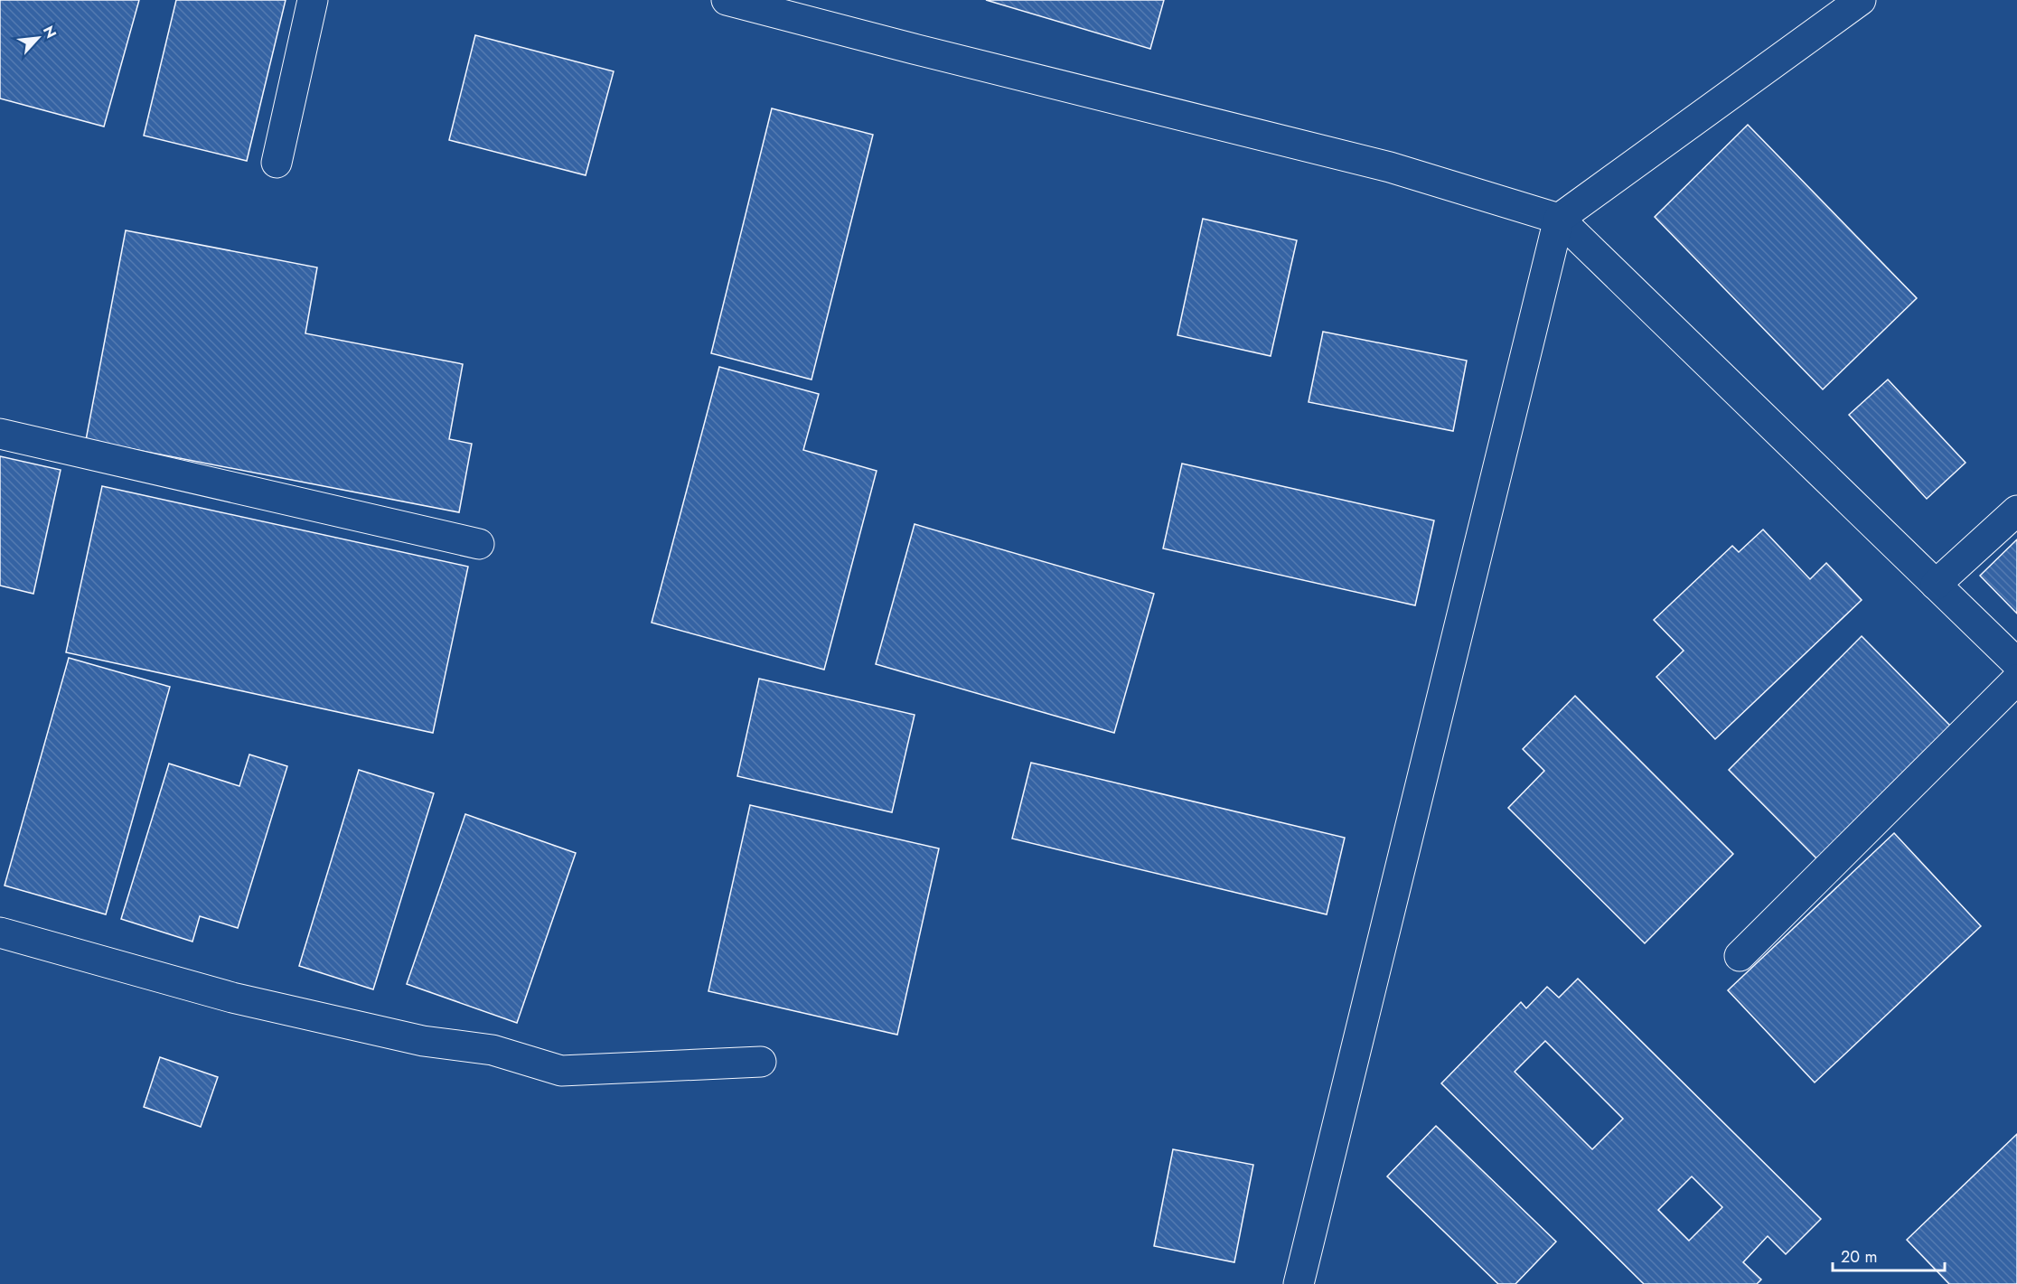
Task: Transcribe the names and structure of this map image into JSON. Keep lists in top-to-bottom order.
{
  "scale_bar": "20 m",
  "north": "top right"
}
